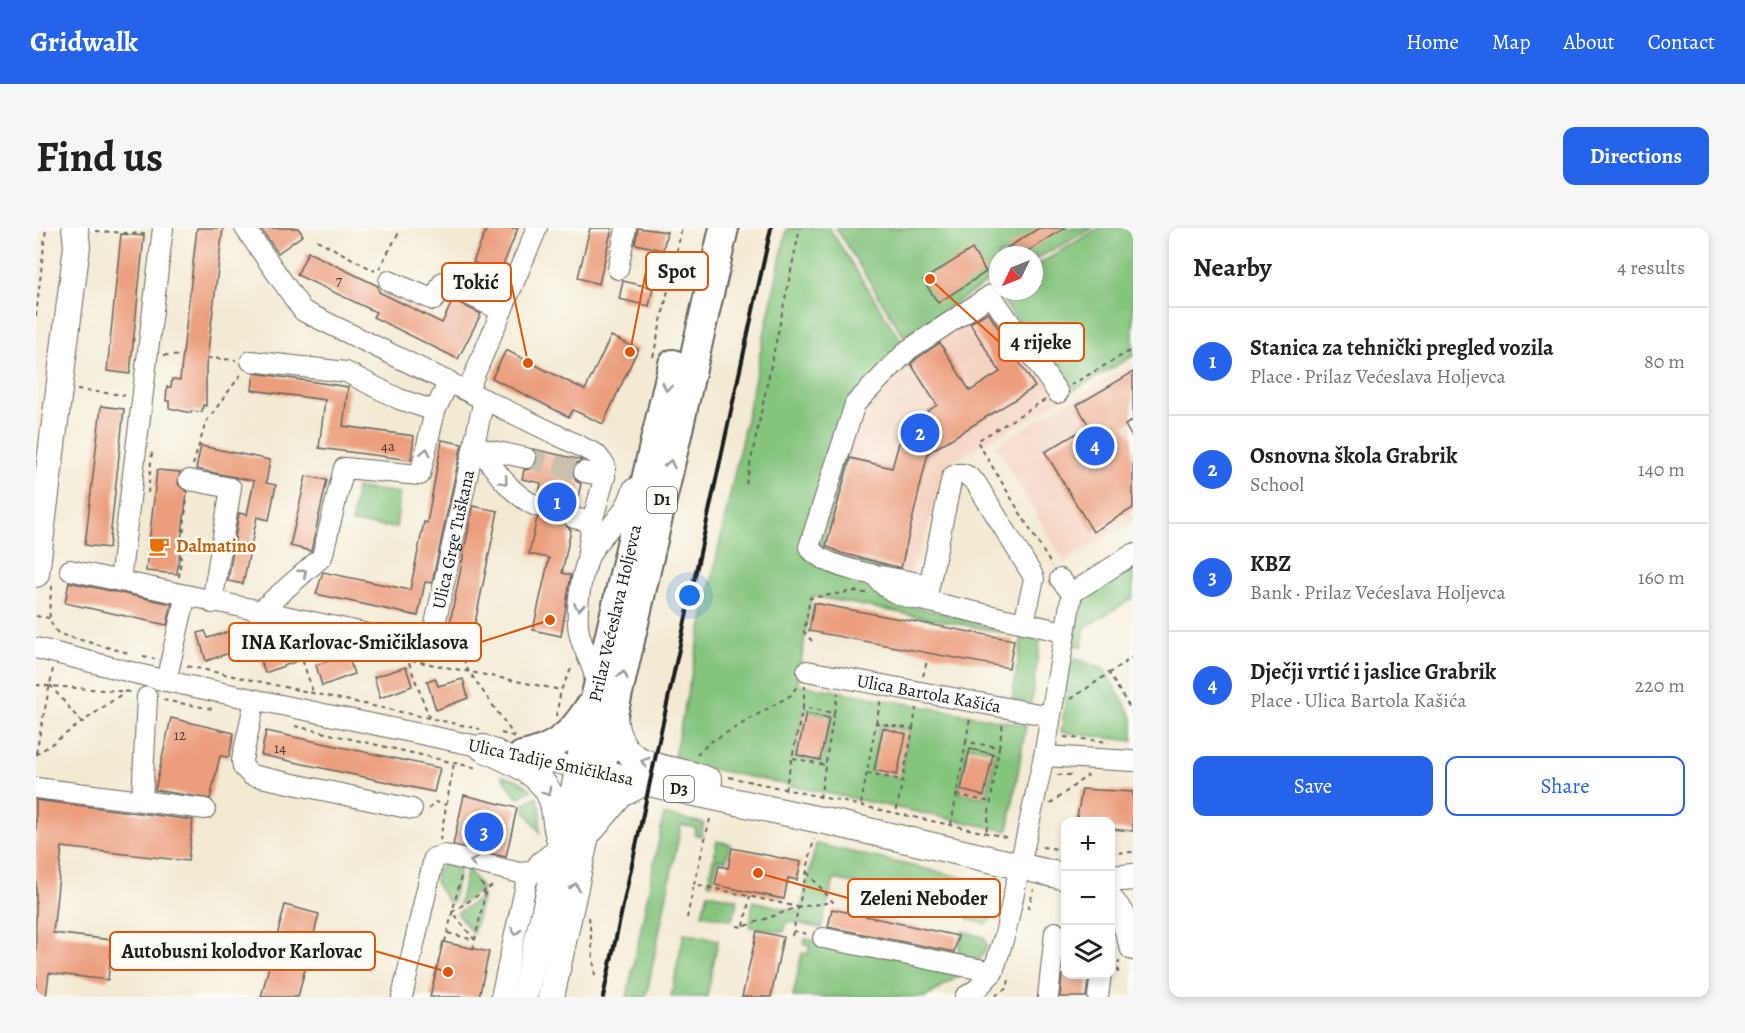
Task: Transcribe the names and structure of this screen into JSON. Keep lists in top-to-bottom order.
{
  "streets": {
    "highway": ["D1", "Prilaz Većeslava Holjevca"],
    "main road": ["Ulica Tadije Smičiklasa", "D3"],
    "street": ["Ulica Grge Tuškana", "Ulica Bartola Kašića"]
  },
  "crossings": [
    ["Prilaz Većeslava Holjevca", "Ulica Tadije Smičiklasa"]
  ],
  "places": {
    "other": [
      "4 rijeke",
      "Spot",
      "Tokić",
      "INA Karlovac-Smičiklasova",
      "Zeleni Neboder",
      "Autobusni kolodvor Karlovac"
    ],
    "cafe": ["Dalmatino"]
  },
  "house_numbers": [
    "7",
    "4a",
    "12",
    "14"
  ],
  "north": "bottom left",
  "page": {
    "header": "Gridwalk",
    "nav": [
      "Home",
      "Map",
      "About",
      "Contact"
    ],
    "buttons": [
      "Directions",
      ["Save", "Share"]
    ],
    "title": "Find us",
    "heading": ["Nearby", "4 results"],
    "list": [
      {
        "mark": "1",
        "name": "Stanica za tehnički pregled vozila",
        "note": "Place · Prilaz Većeslava Holjevca",
        "value": "80 m"
      },
      {
        "mark": "2",
        "name": "Osnovna škola Grabrik",
        "note": "School",
        "value": "140 m"
      },
      {
        "mark": "3",
        "name": "KBZ",
        "note": "Bank · Prilaz Većeslava Holjevca",
        "value": "160 m"
      },
      {
        "mark": "4",
        "name": "Dječji vrtić i jaslice Grabrik",
        "note": "Place · Ulica Bartola Kašića",
        "value": "220 m"
      }
    ],
    "pins": [
      "2",
      "4",
      "1",
      "3"
    ],
    "map_buttons": ["+", "−"]
  }
}
